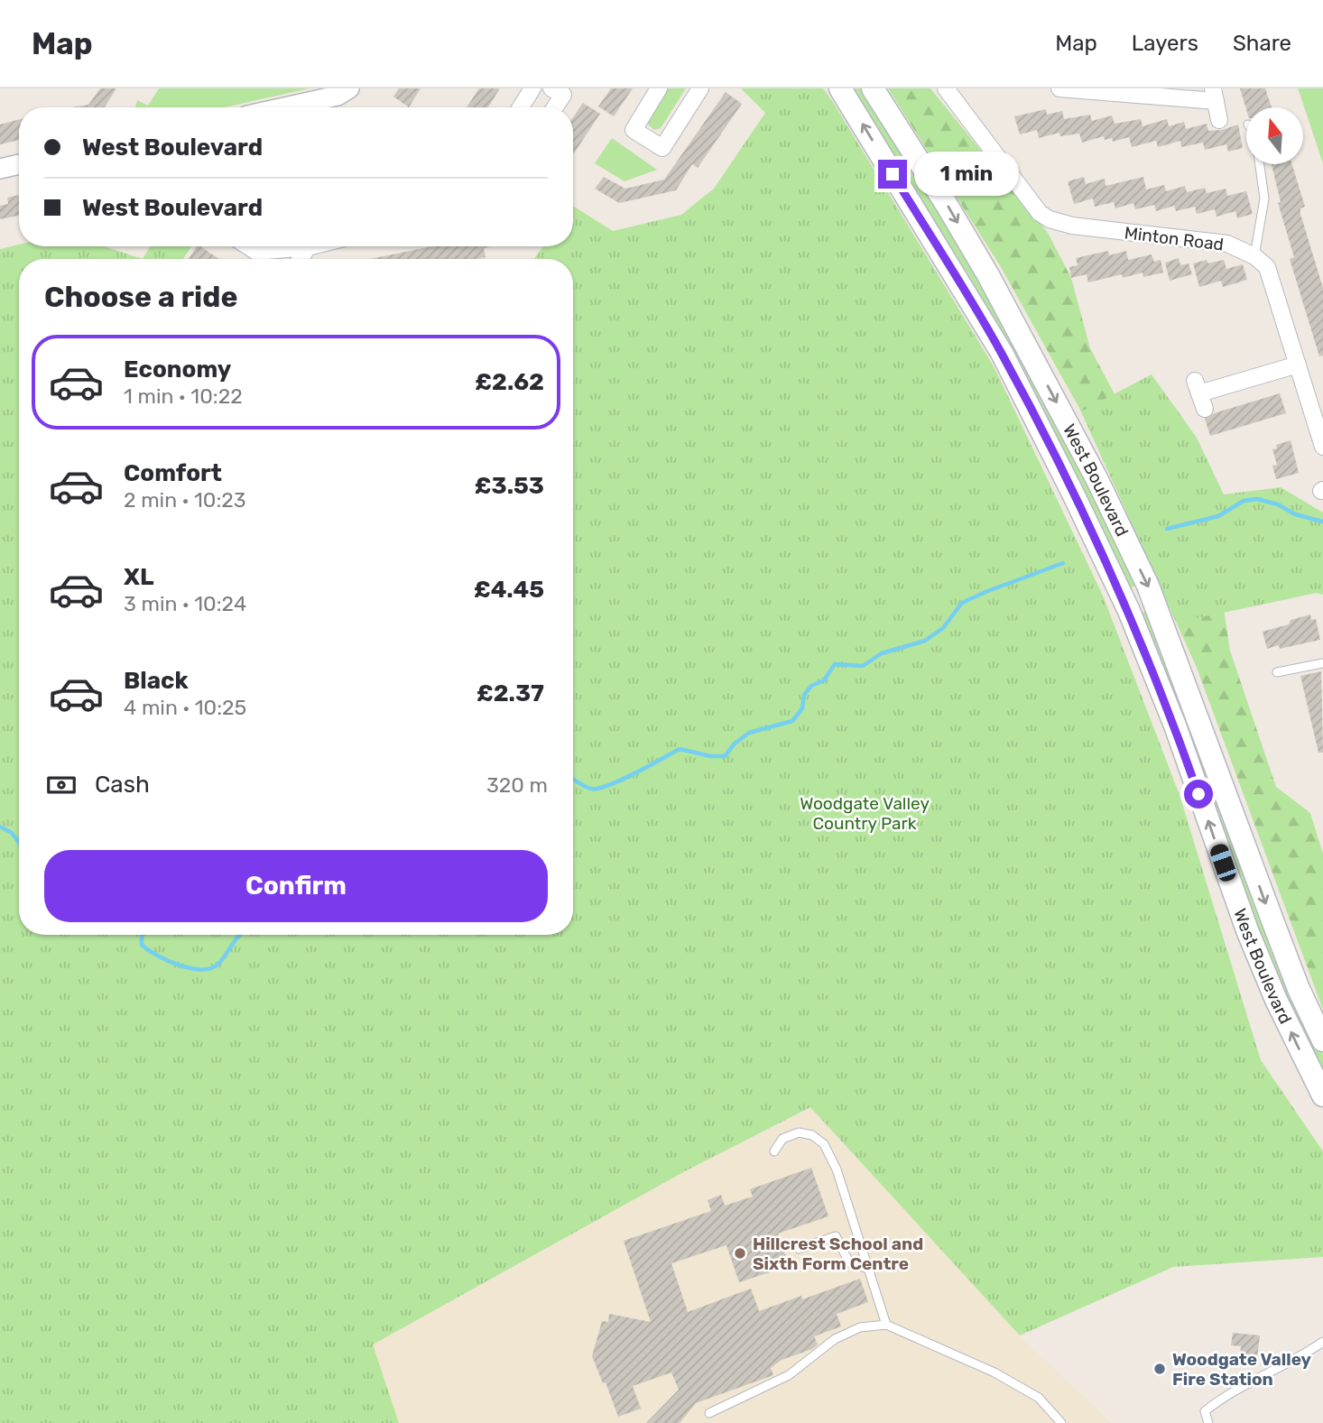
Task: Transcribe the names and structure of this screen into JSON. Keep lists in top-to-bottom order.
{
  "streets": {
    "main road": ["West Boulevard"],
    "street": ["Minton Road"]
  },
  "parks": ["Woodgate Valley Country Park"],
  "places": ["Hillcrest School and Sixth Form Centre", "Woodgate Valley Fire Station"],
  "north": "top",
  "page": {
    "header": "Map",
    "nav": ["Map", "Layers", "Share"],
    "banner": ["West Boulevard", "West Boulevard"],
    "bubble": "1 min",
    "heading": "Choose a ride",
    "list": [
      {
        "name": "Economy",
        "note": "1 min · 10:22",
        "value": "£2.62"
      },
      {
        "name": "Comfort",
        "note": "2 min · 10:23",
        "value": "£3.53"
      },
      {
        "name": "XL",
        "note": "3 min · 10:24",
        "value": "£4.45"
      },
      {
        "name": "Black",
        "note": "4 min · 10:25",
        "value": "£2.37"
      }
    ],
    "pay": ["Cash", "320 m"],
    "buttons": "Confirm"
  }
}
